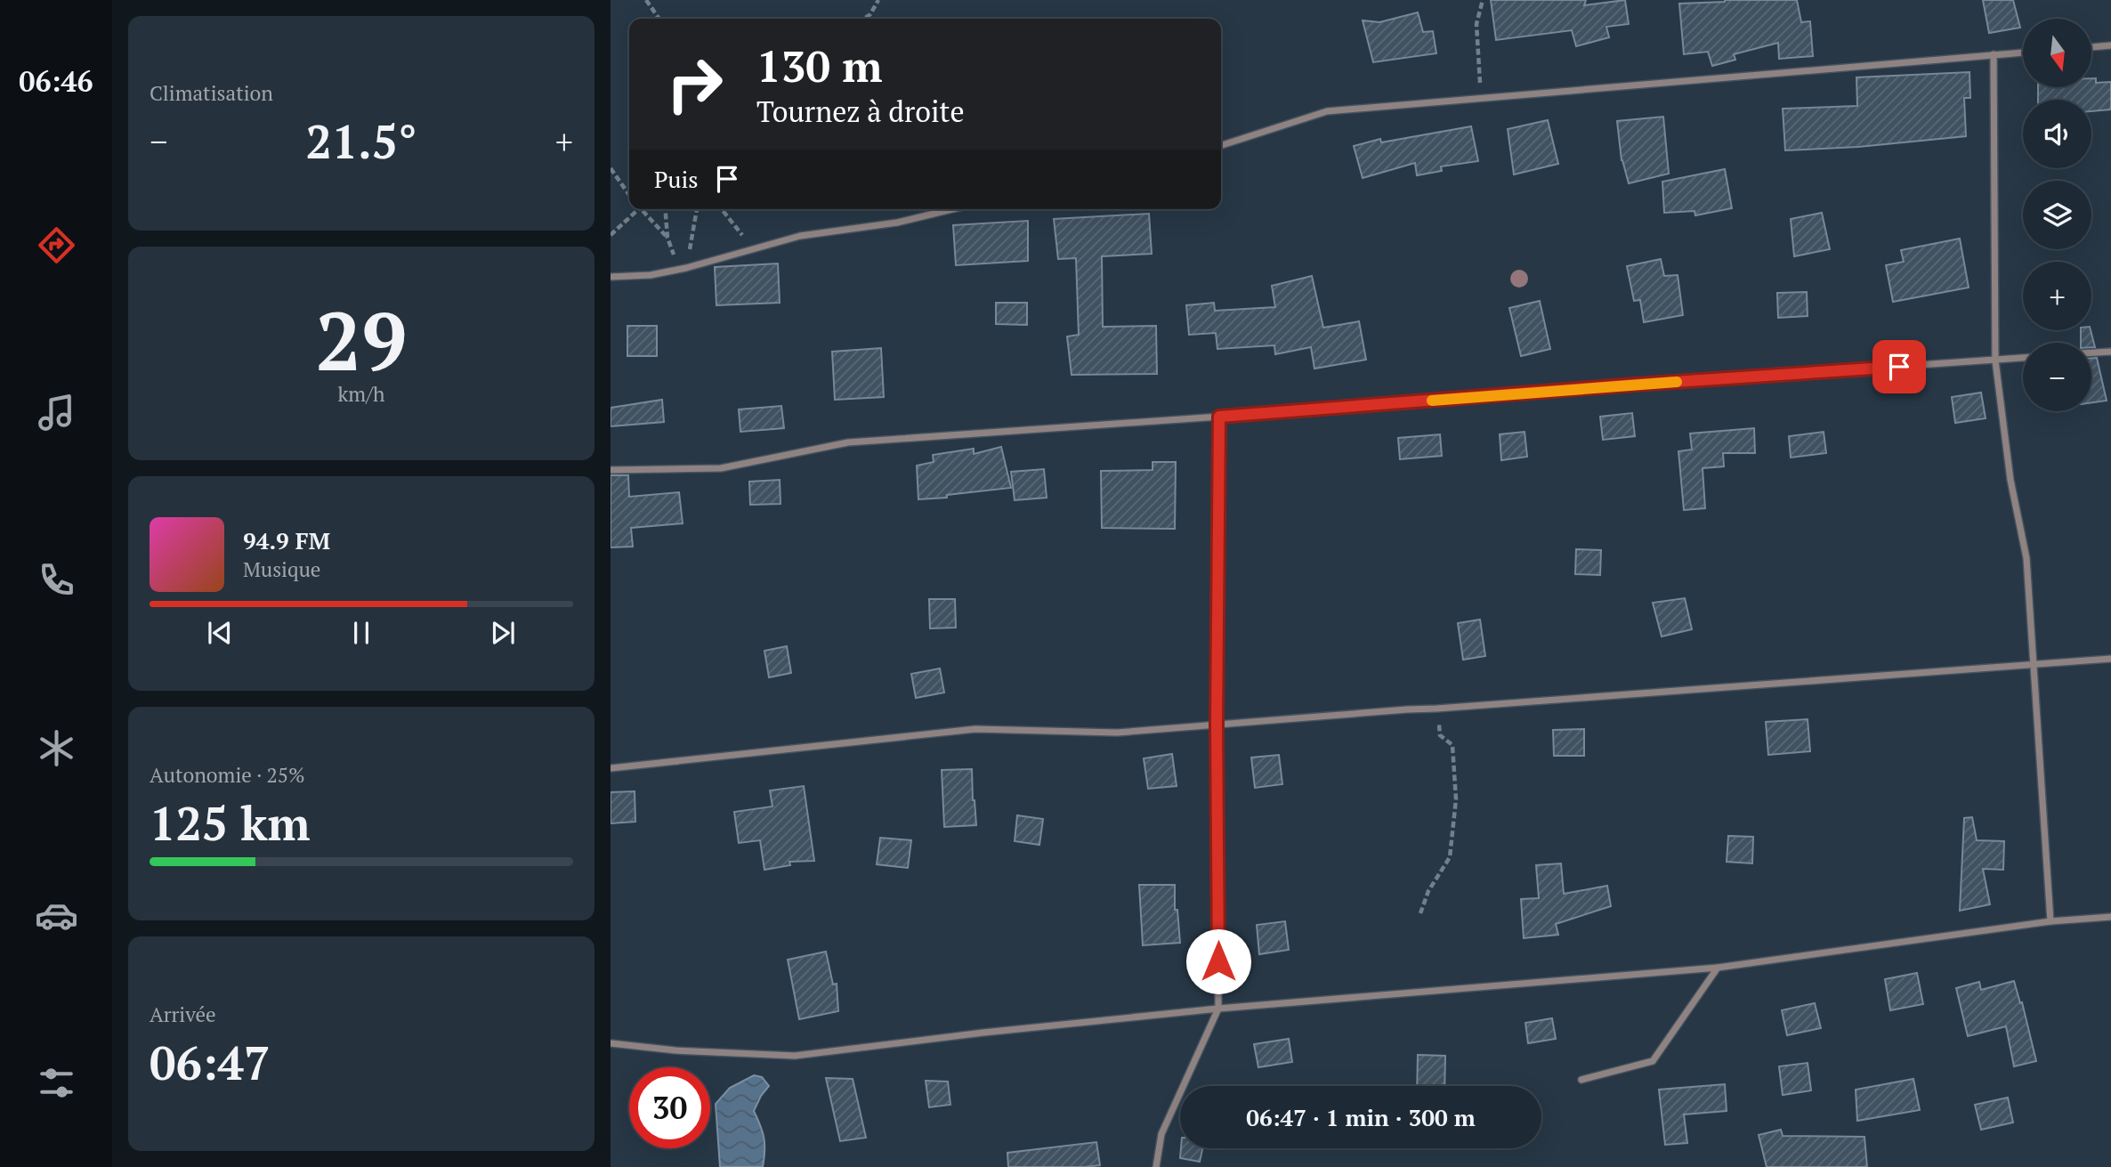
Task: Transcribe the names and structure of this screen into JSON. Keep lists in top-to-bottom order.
{
  "north": "bottom",
  "page": {
    "tabs": "06:46",
    "tile": [
      "Climatisation",
      ["29", "km/h"],
      ["Autonomie · 25%", "125 km"],
      ["Arrivée", "06:47"]
    ],
    "map_buttons": ["+", "−"],
    "turn": ["130 m", "Tournez à droite"],
    "heat": ["−", "21.5°", "+"],
    "then": "Puis",
    "song": ["94.9 FM", "Musique"],
    "limit": "30",
    "trip": "06:47 · 1 min · 300 m"
  }
}
